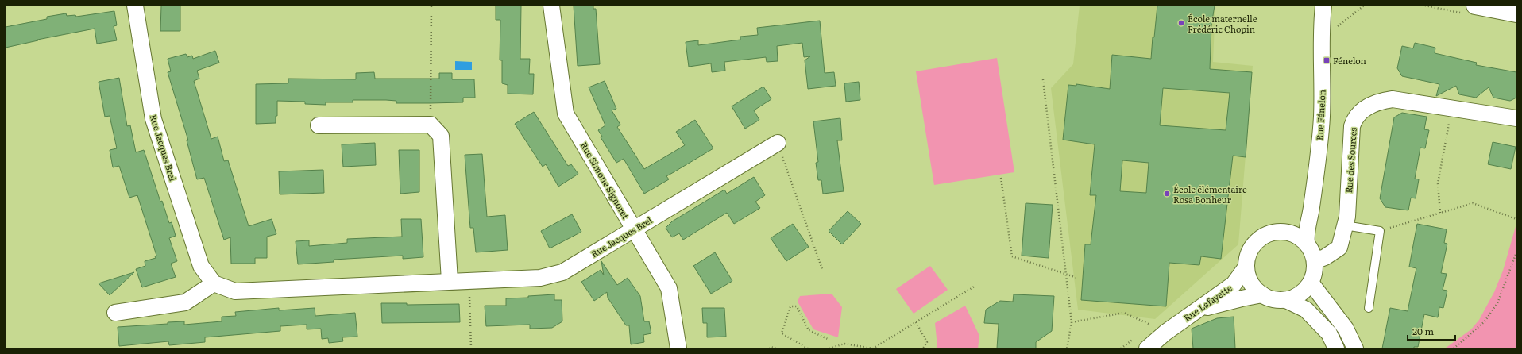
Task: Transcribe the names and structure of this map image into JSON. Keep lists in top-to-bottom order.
{
  "streets": {
    "street": [
      "Rue Fénelon",
      "Rue Jacques Brel",
      "Rue des Sources",
      "Rue Simone Signoret",
      "Rue Lafayette"
    ]
  },
  "crossings": [
    ["Rue Fénelon", "Rue des Sources"],
    ["Rue Fénelon", "Rue Lafayette"],
    ["Rue Jacques Brel", "Rue Simone Signoret"],
    ["Rue des Sources", "Rue Lafayette"]
  ],
  "places": {
    "other": ["École maternelle Frédéric Chopin", "École élémentaire Rosa Bonheur"],
    "transit": ["Fénelon"]
  },
  "scale_bar": "20 m"
}
